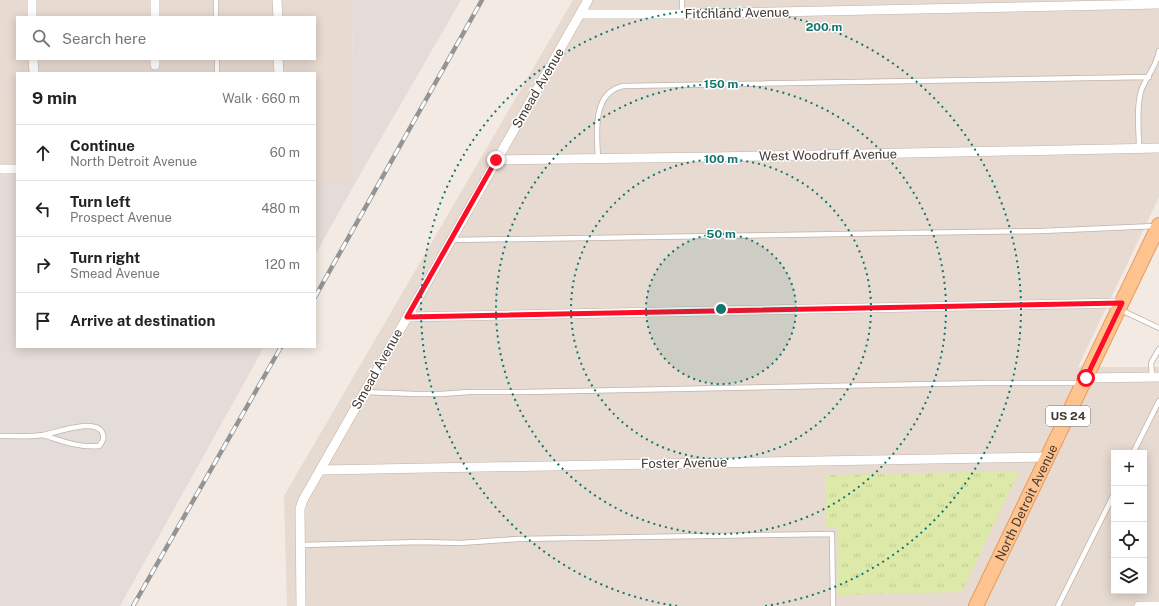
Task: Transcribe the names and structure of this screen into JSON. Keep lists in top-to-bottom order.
{
  "streets": {
    "main road": ["US 24", "North Detroit Avenue"],
    "street": [
      "Fitchland Avenue",
      "Smead Avenue",
      "West Woodruff Avenue",
      "Foster Avenue"
    ]
  },
  "crossings": [
    ["Fitchland Avenue", "Smead Avenue"],
    ["Smead Avenue", "West Woodruff Avenue"],
    ["Smead Avenue", "Foster Avenue"],
    ["Foster Avenue", "North Detroit Avenue"]
  ],
  "page": {
    "search": "Search here",
    "heading": ["9 min", "Walk · 660 m"],
    "list": [
      ["Continue", "North Detroit Avenue", "60 m"],
      ["Turn left", "Prospect Avenue", "480 m"],
      ["Turn right", "Smead Avenue", "120 m"],
      "Arrive at destination"
    ],
    "map_buttons": ["+", "−"]
  },
  "rings": [
    "200 m",
    "150 m",
    "100 m",
    "50 m"
  ]
}
